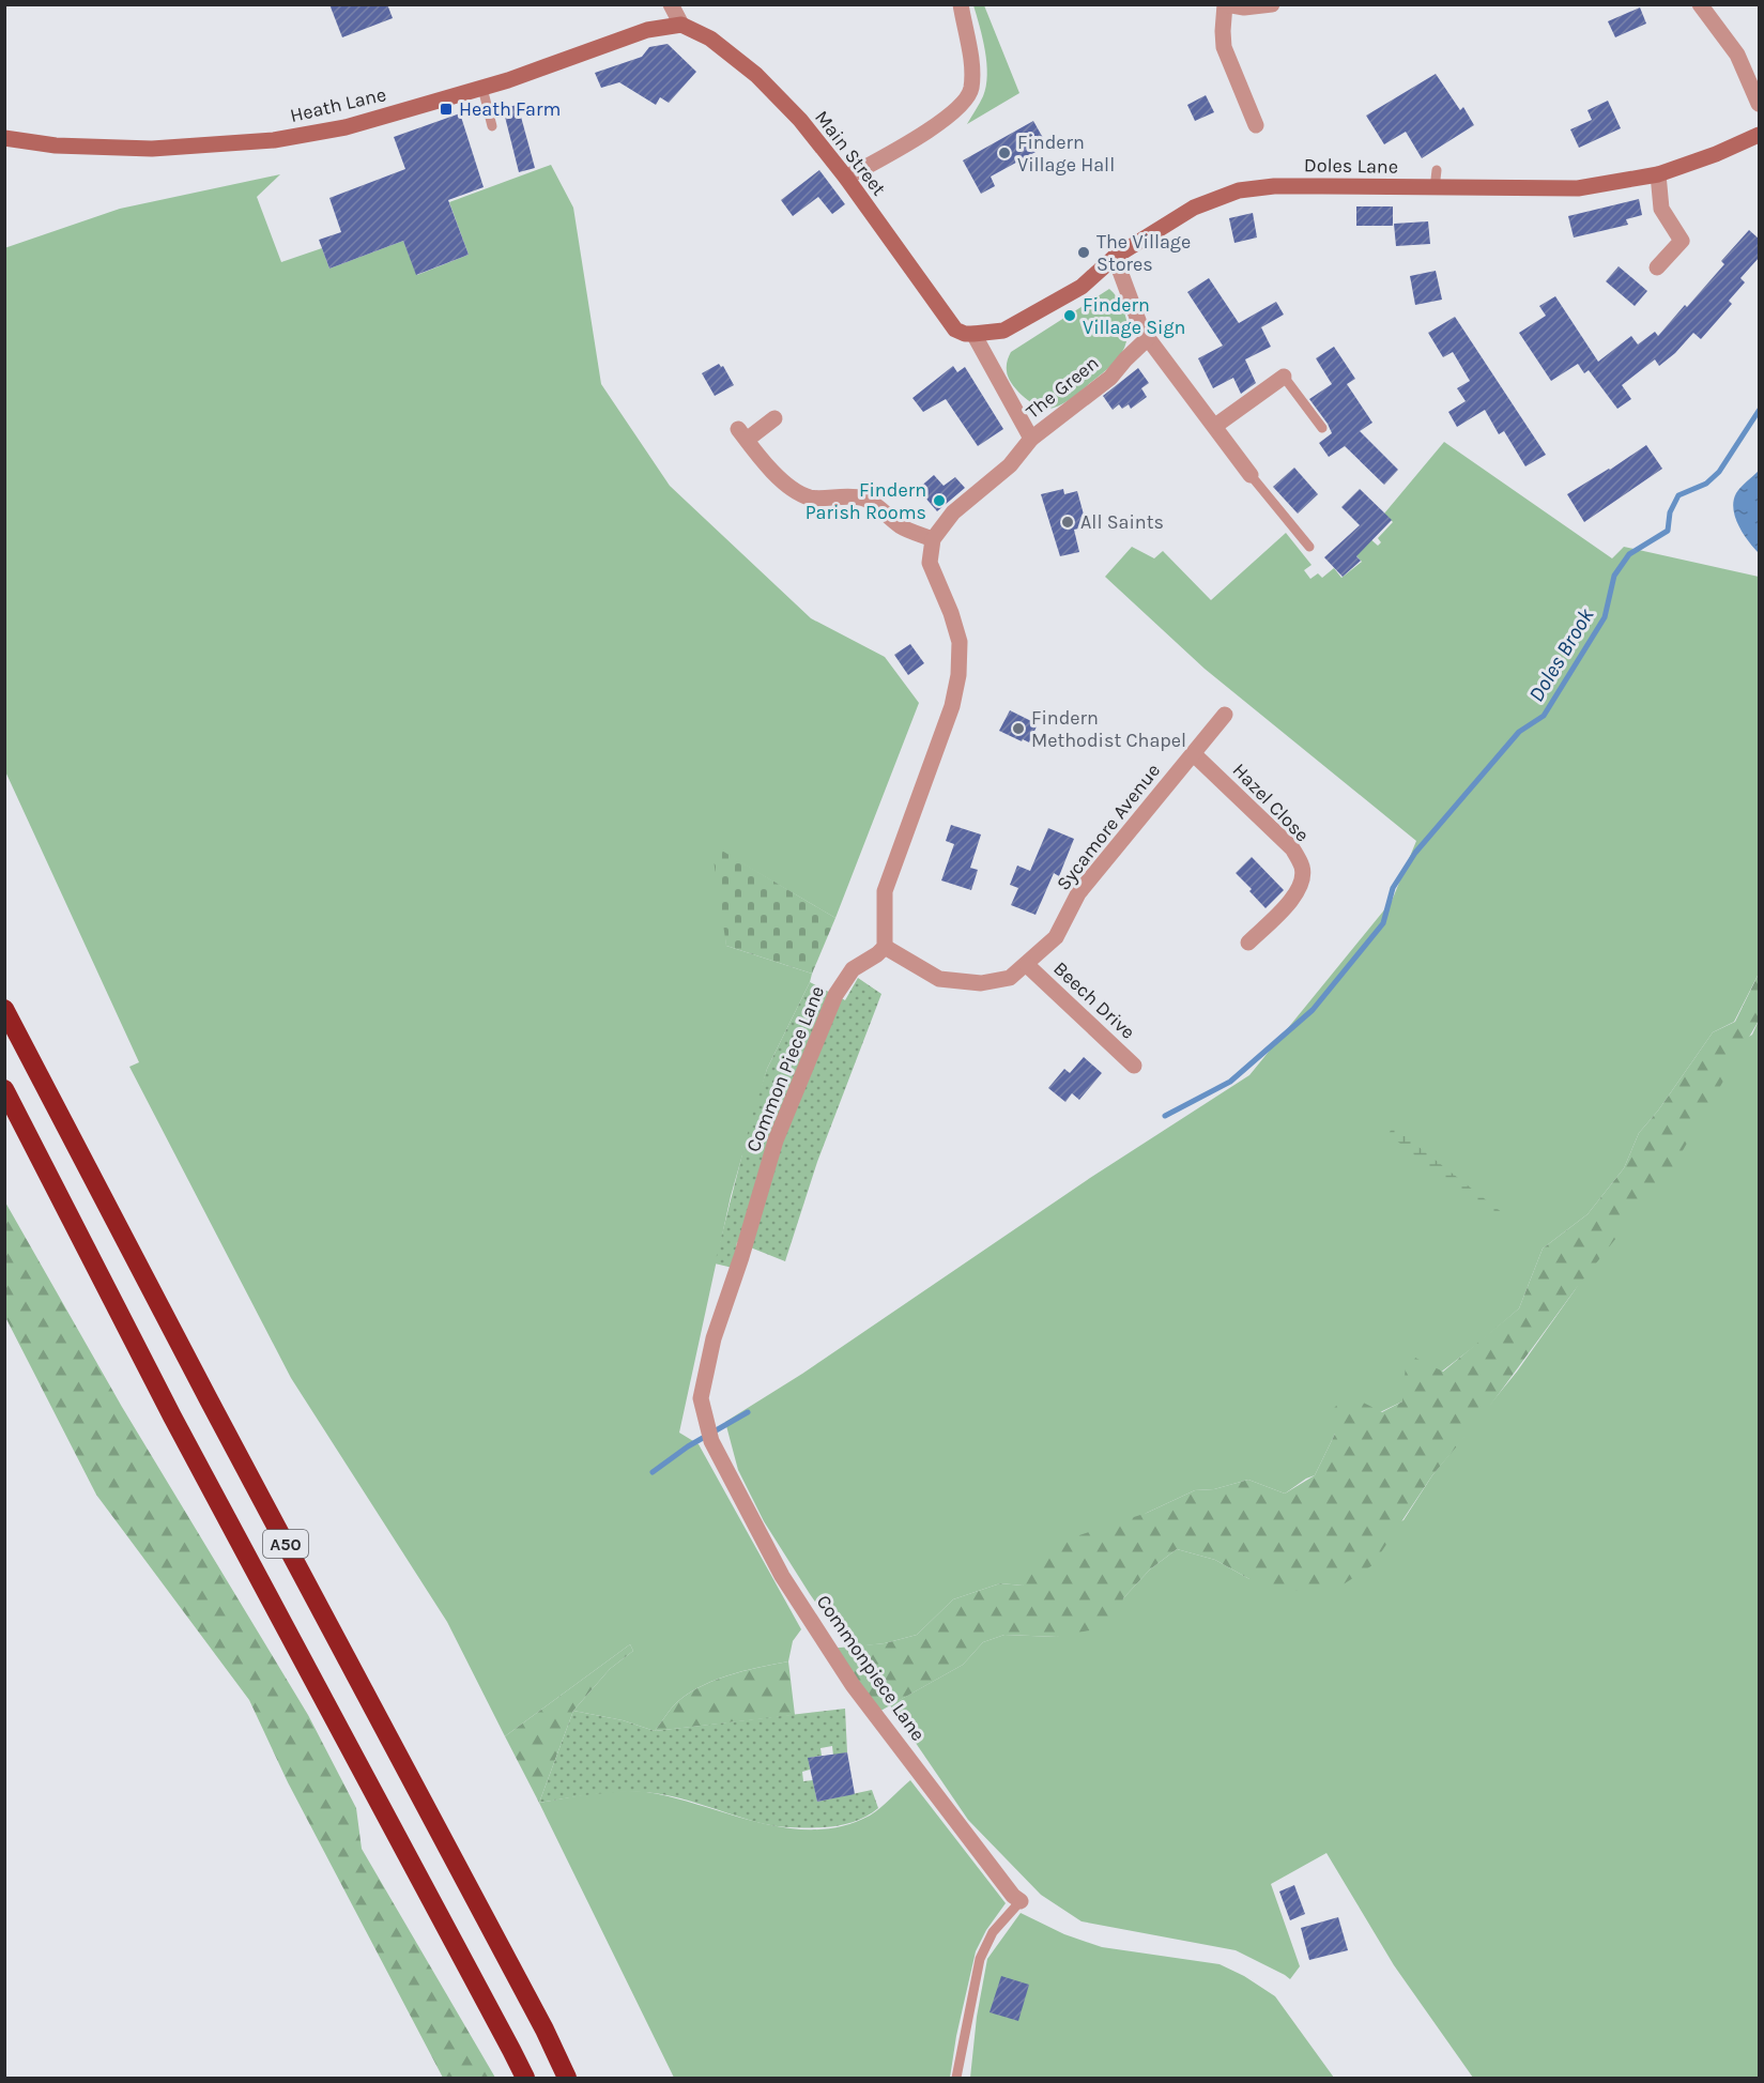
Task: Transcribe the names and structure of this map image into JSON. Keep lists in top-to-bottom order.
{
  "streets": {
    "highway": ["A50"],
    "street": [
      "Heath Lane",
      "Main Street",
      "Doles Lane",
      "The Green",
      "Hazel Close",
      "Sycamore Avenue",
      "Beech Drive",
      "Common Piece Lane",
      "Commonpiece Lane"
    ]
  },
  "crossings": [
    ["Heath Lane", "Main Street"],
    ["Main Street", "Doles Lane"],
    ["Main Street", "The Green"],
    ["Doles Lane", "The Green"],
    ["Hazel Close", "Sycamore Avenue"],
    ["Sycamore Avenue", "Beech Drive"],
    ["Sycamore Avenue", "Common Piece Lane"],
    ["Common Piece Lane", "Commonpiece Lane"]
  ],
  "water": ["Doles Brook"],
  "places": {
    "transit": ["Heath Farm"],
    "other": [
      "Findern Village Hall",
      "The Village Stores",
      "Findern Village Sign",
      "Findern Parish Rooms",
      "All Saints",
      "Findern Methodist Chapel"
    ]
  }
}
